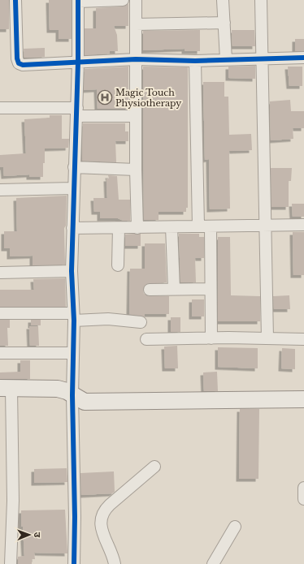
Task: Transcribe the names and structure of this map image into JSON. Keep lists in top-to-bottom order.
{
  "places": {
    "hospital": ["Magic Touch Physiotherapy"]
  },
  "north": "right"
}
